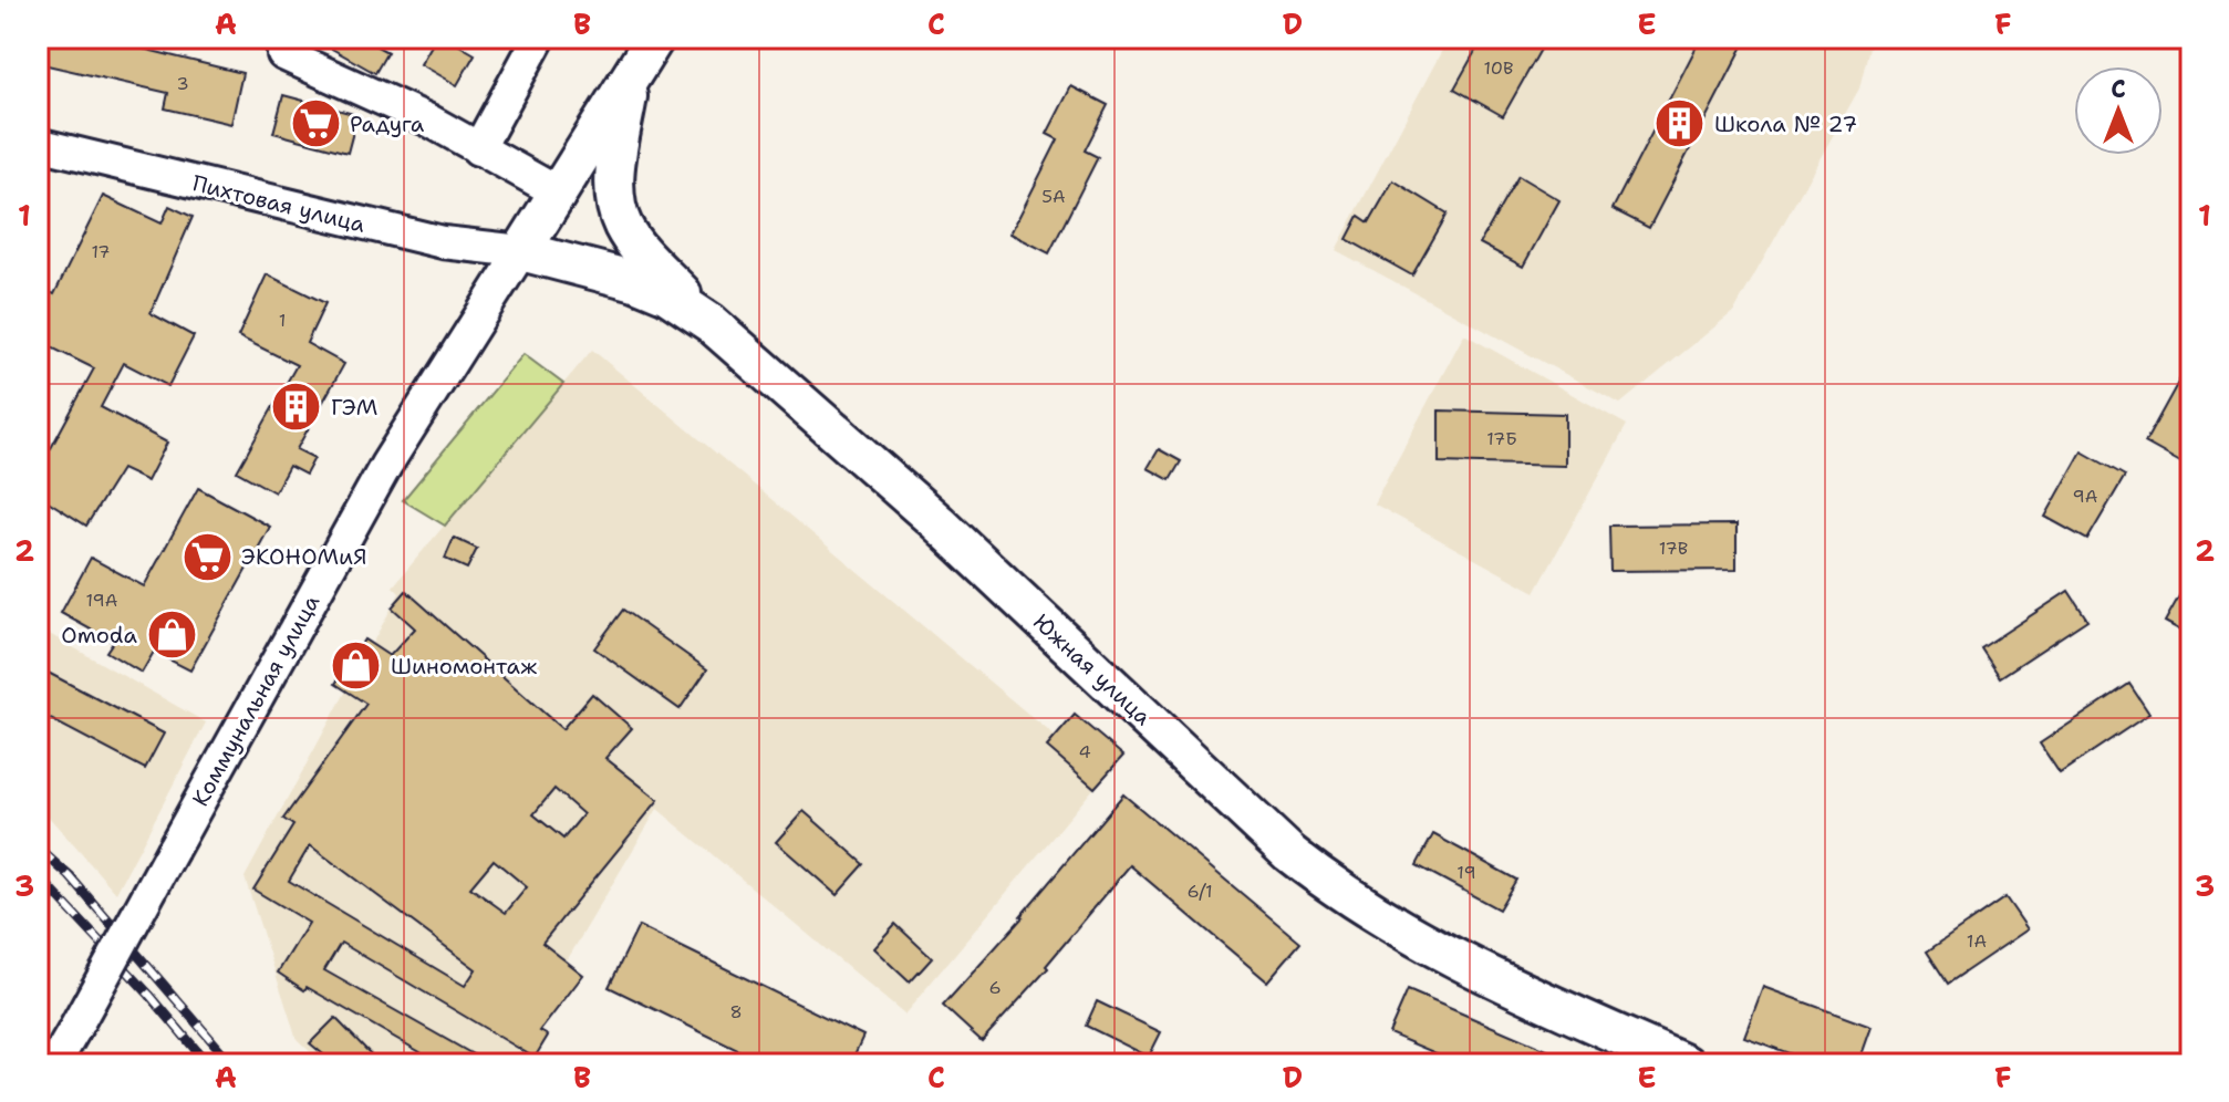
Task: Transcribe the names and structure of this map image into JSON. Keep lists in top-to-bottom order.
{
  "streets": {
    "main road": ["Южная улица"],
    "street": ["Пихтовая улица", "Коммунальная улица"]
  },
  "crossings": [
    ["Пихтовая улица", "Южная улица"],
    ["Пихтовая улица", "Коммунальная улица"],
    ["Южная улица", "Коммунальная улица"]
  ],
  "places": {
    "supermarket": ["Радуга", "ЭКОНОМиЯ"],
    "building": ["Школа № 27", "ГЭМ"],
    "shop": ["Omoda", "Шиномонтаж"]
  },
  "house_numbers": [
    "10В",
    "3",
    "5А",
    "17",
    "1",
    "17Б",
    "9А",
    "17В",
    "19А",
    "4",
    "19",
    "6/1",
    "1А",
    "6",
    "8"
  ],
  "north": "top",
  "grid": {
    "columns": [
      "A",
      "B",
      "C",
      "D",
      "E",
      "F"
    ],
    "rows": ["1", "2", "3"]
  }
}
